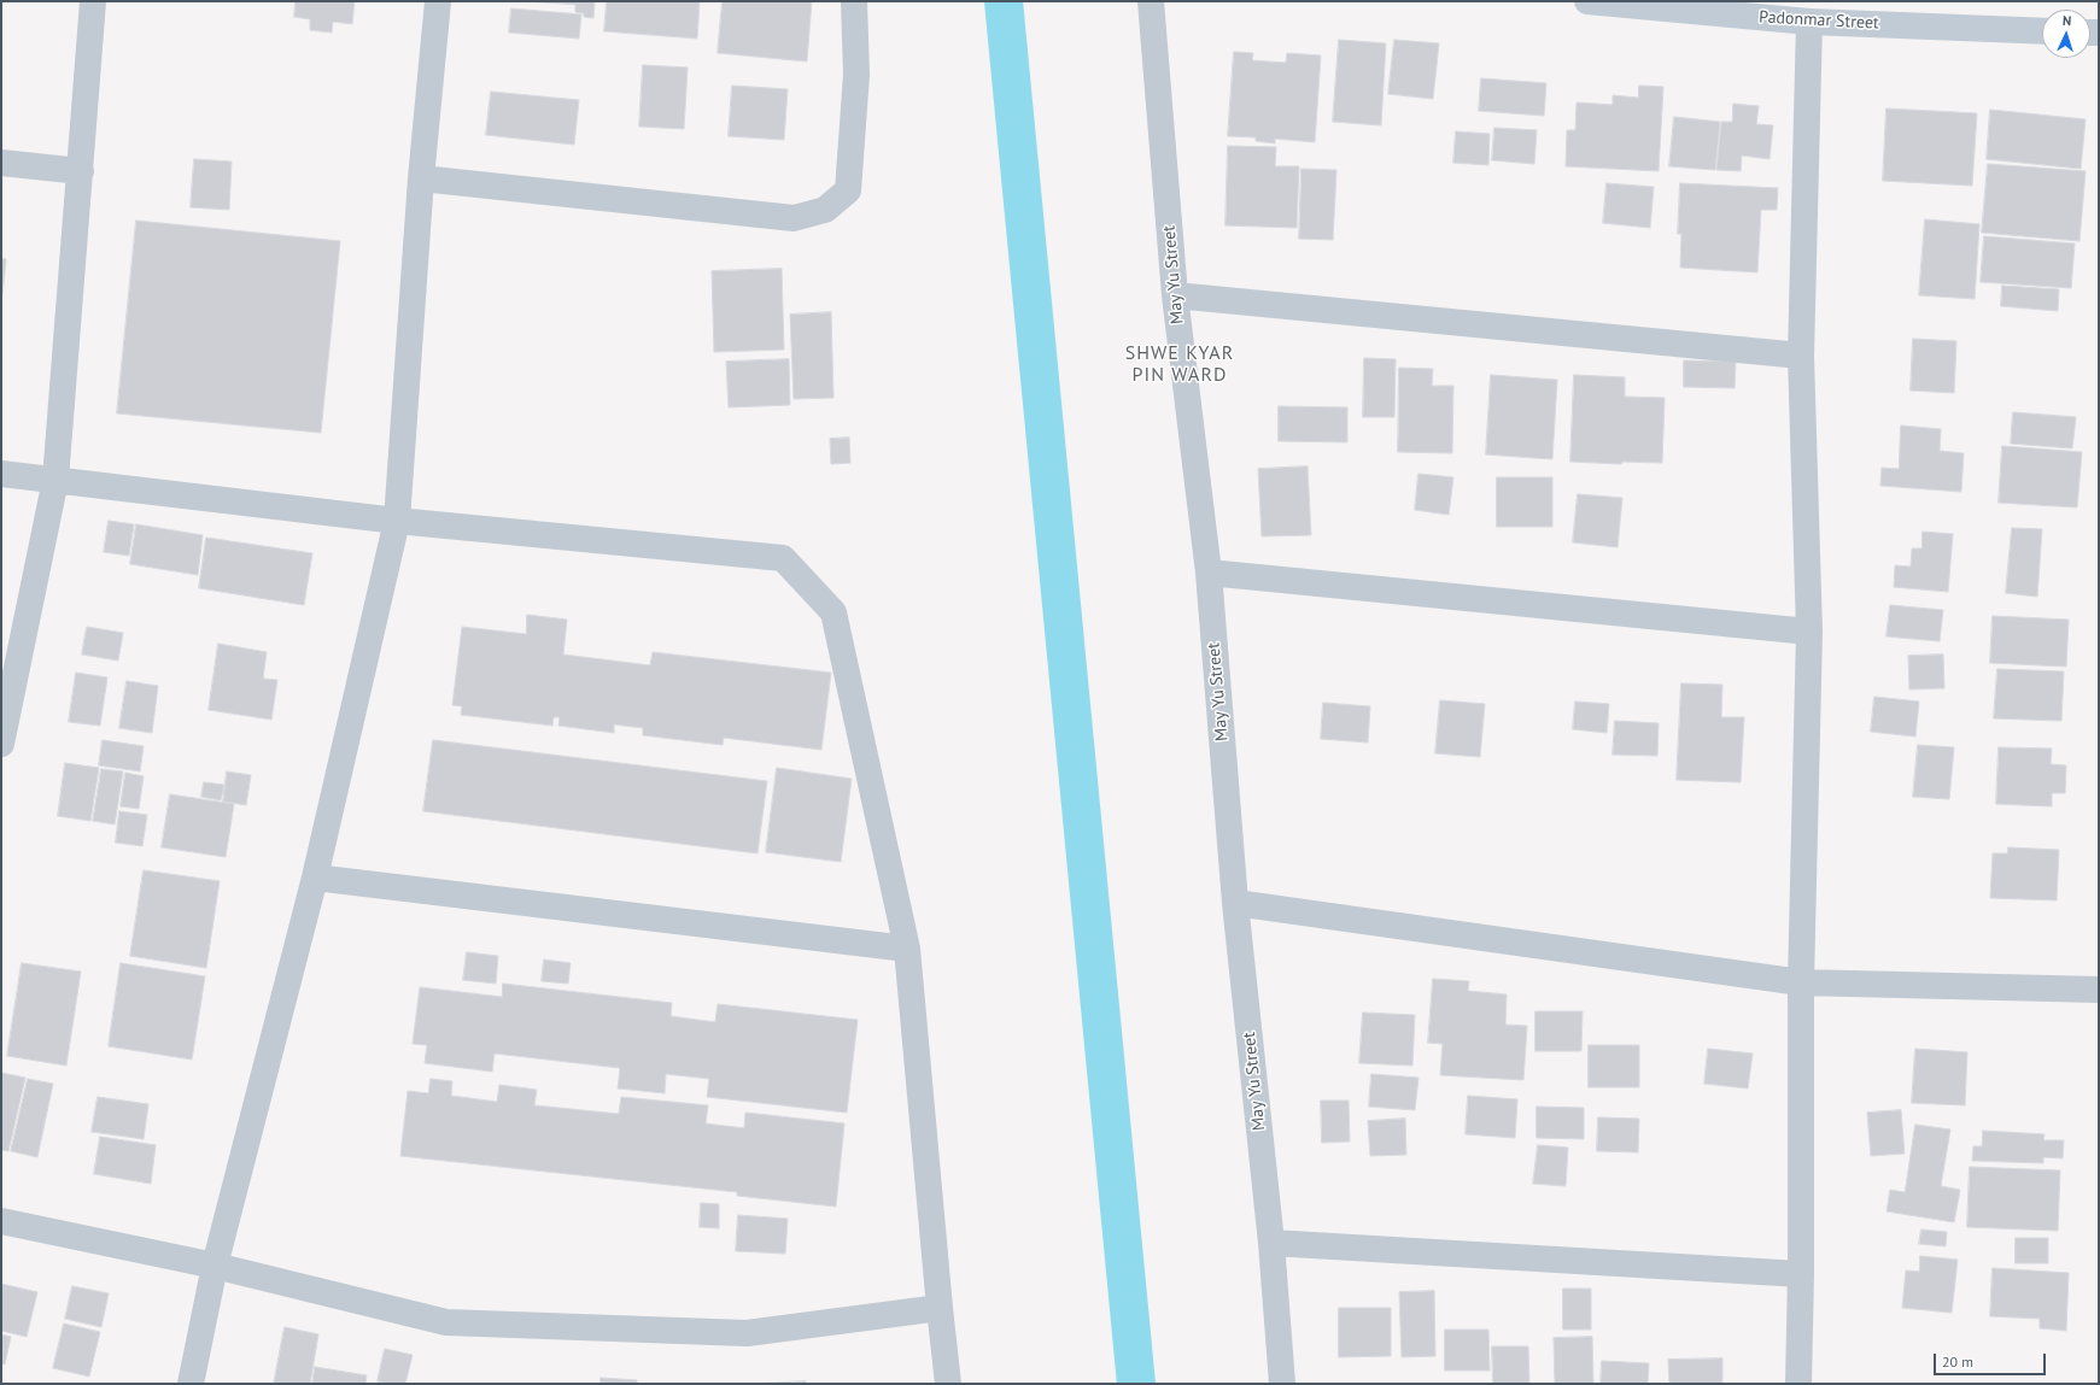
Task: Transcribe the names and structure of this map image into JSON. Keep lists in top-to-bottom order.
{
  "streets": {
    "street": ["Padonmar Street", "May Yu Street"]
  },
  "districts": ["SHWE KYAR PIN WARD"],
  "scale_bar": "20 m",
  "north": "top"
}
